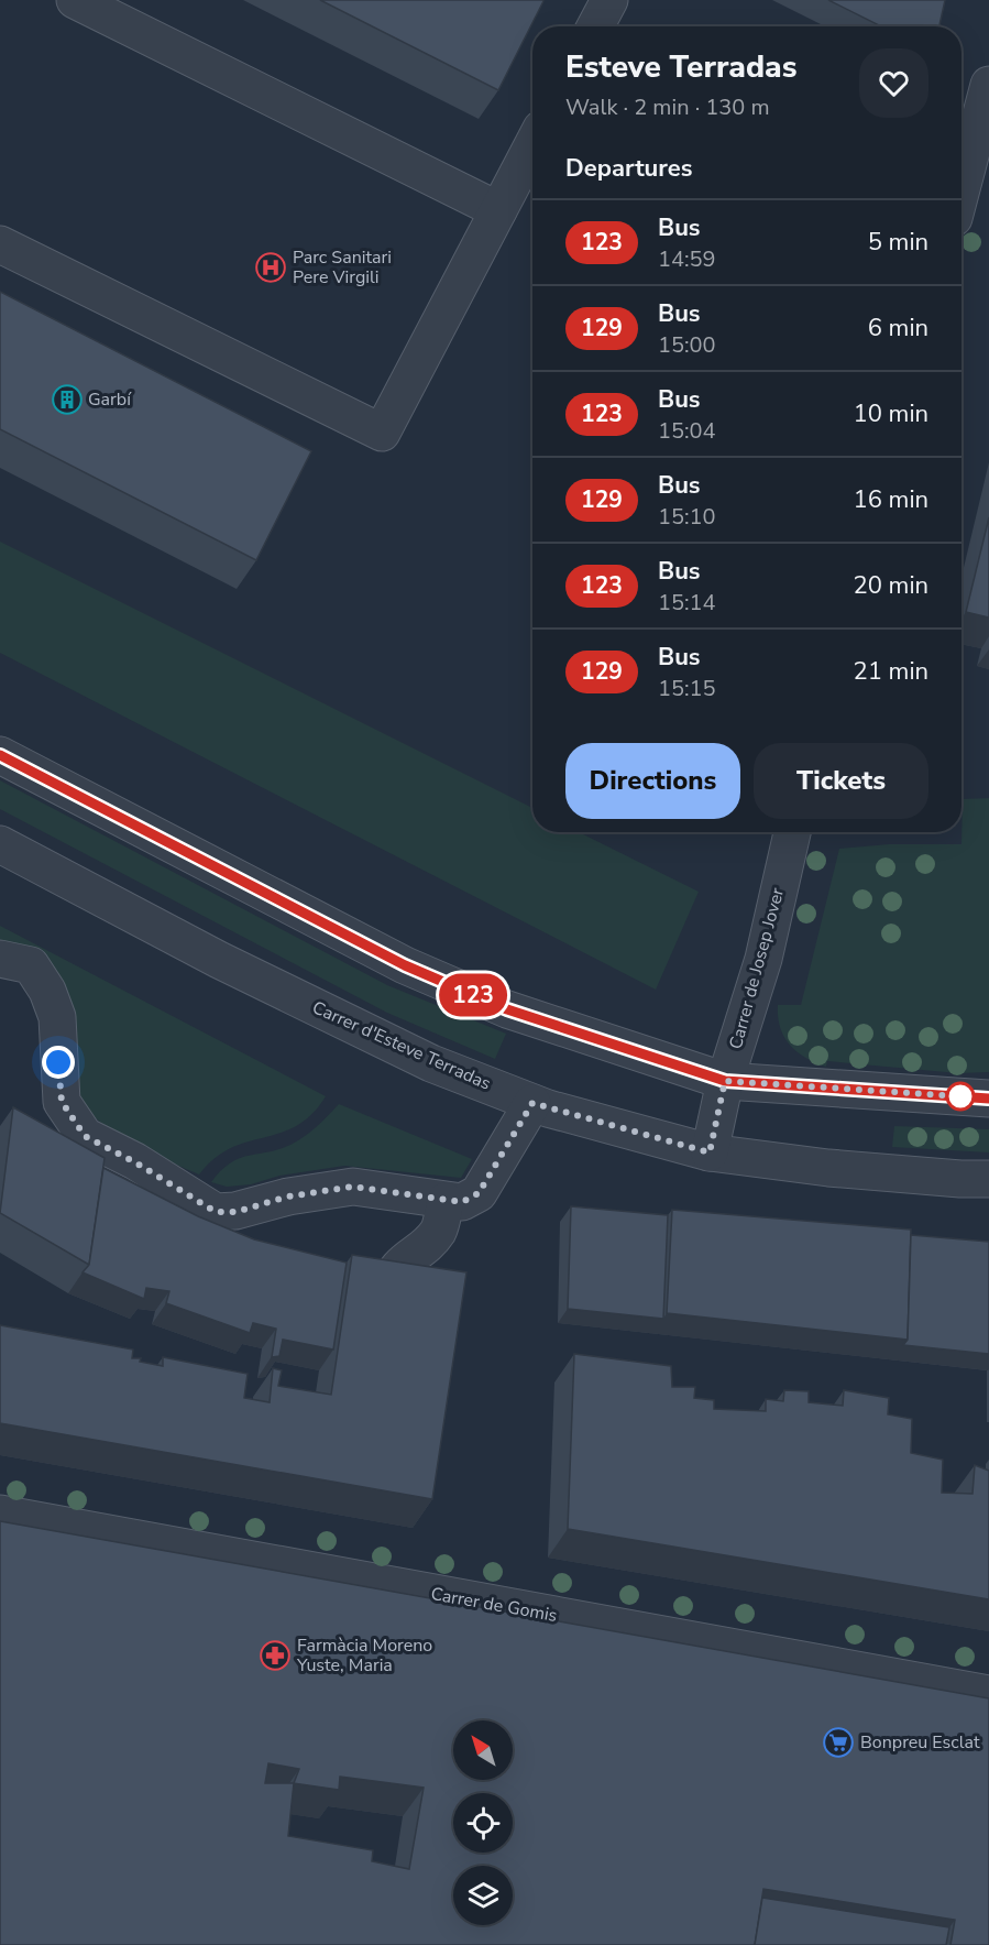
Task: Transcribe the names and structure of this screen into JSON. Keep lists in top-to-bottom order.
{
  "streets": {
    "street": ["Carrer de Josep Jover", "Carrer d'Esteve Terradas", "Carrer de Gomis"]
  },
  "crossings": [
    ["Carrer de Josep Jover", "Carrer d'Esteve Terradas"]
  ],
  "places": {
    "hospital": ["Parc Sanitari Pere Virgili"],
    "building": ["Garbí"],
    "pharmacy": ["Farmàcia Moreno Yuste, Maria"],
    "supermarket": ["Bonpreu Esclat"]
  },
  "lines": ["bus line 123"],
  "north": "top left",
  "page": {
    "on_map": "123",
    "heading": [
      ["Esteve Terradas", "Walk · 2 min · 130 m"],
      "Departures"
    ],
    "list": [
      {
        "mark": "123",
        "name": "Bus",
        "note": "14:59",
        "value": "5 min"
      },
      {
        "mark": "129",
        "name": "Bus",
        "note": "15:00",
        "value": "6 min"
      },
      {
        "mark": "123",
        "name": "Bus",
        "note": "15:04",
        "value": "10 min"
      },
      {
        "mark": "129",
        "name": "Bus",
        "note": "15:10",
        "value": "16 min"
      },
      {
        "mark": "123",
        "name": "Bus",
        "note": "15:14",
        "value": "20 min"
      },
      {
        "mark": "129",
        "name": "Bus",
        "note": "15:15",
        "value": "21 min"
      }
    ],
    "buttons": ["Directions", "Tickets"]
  }
}
